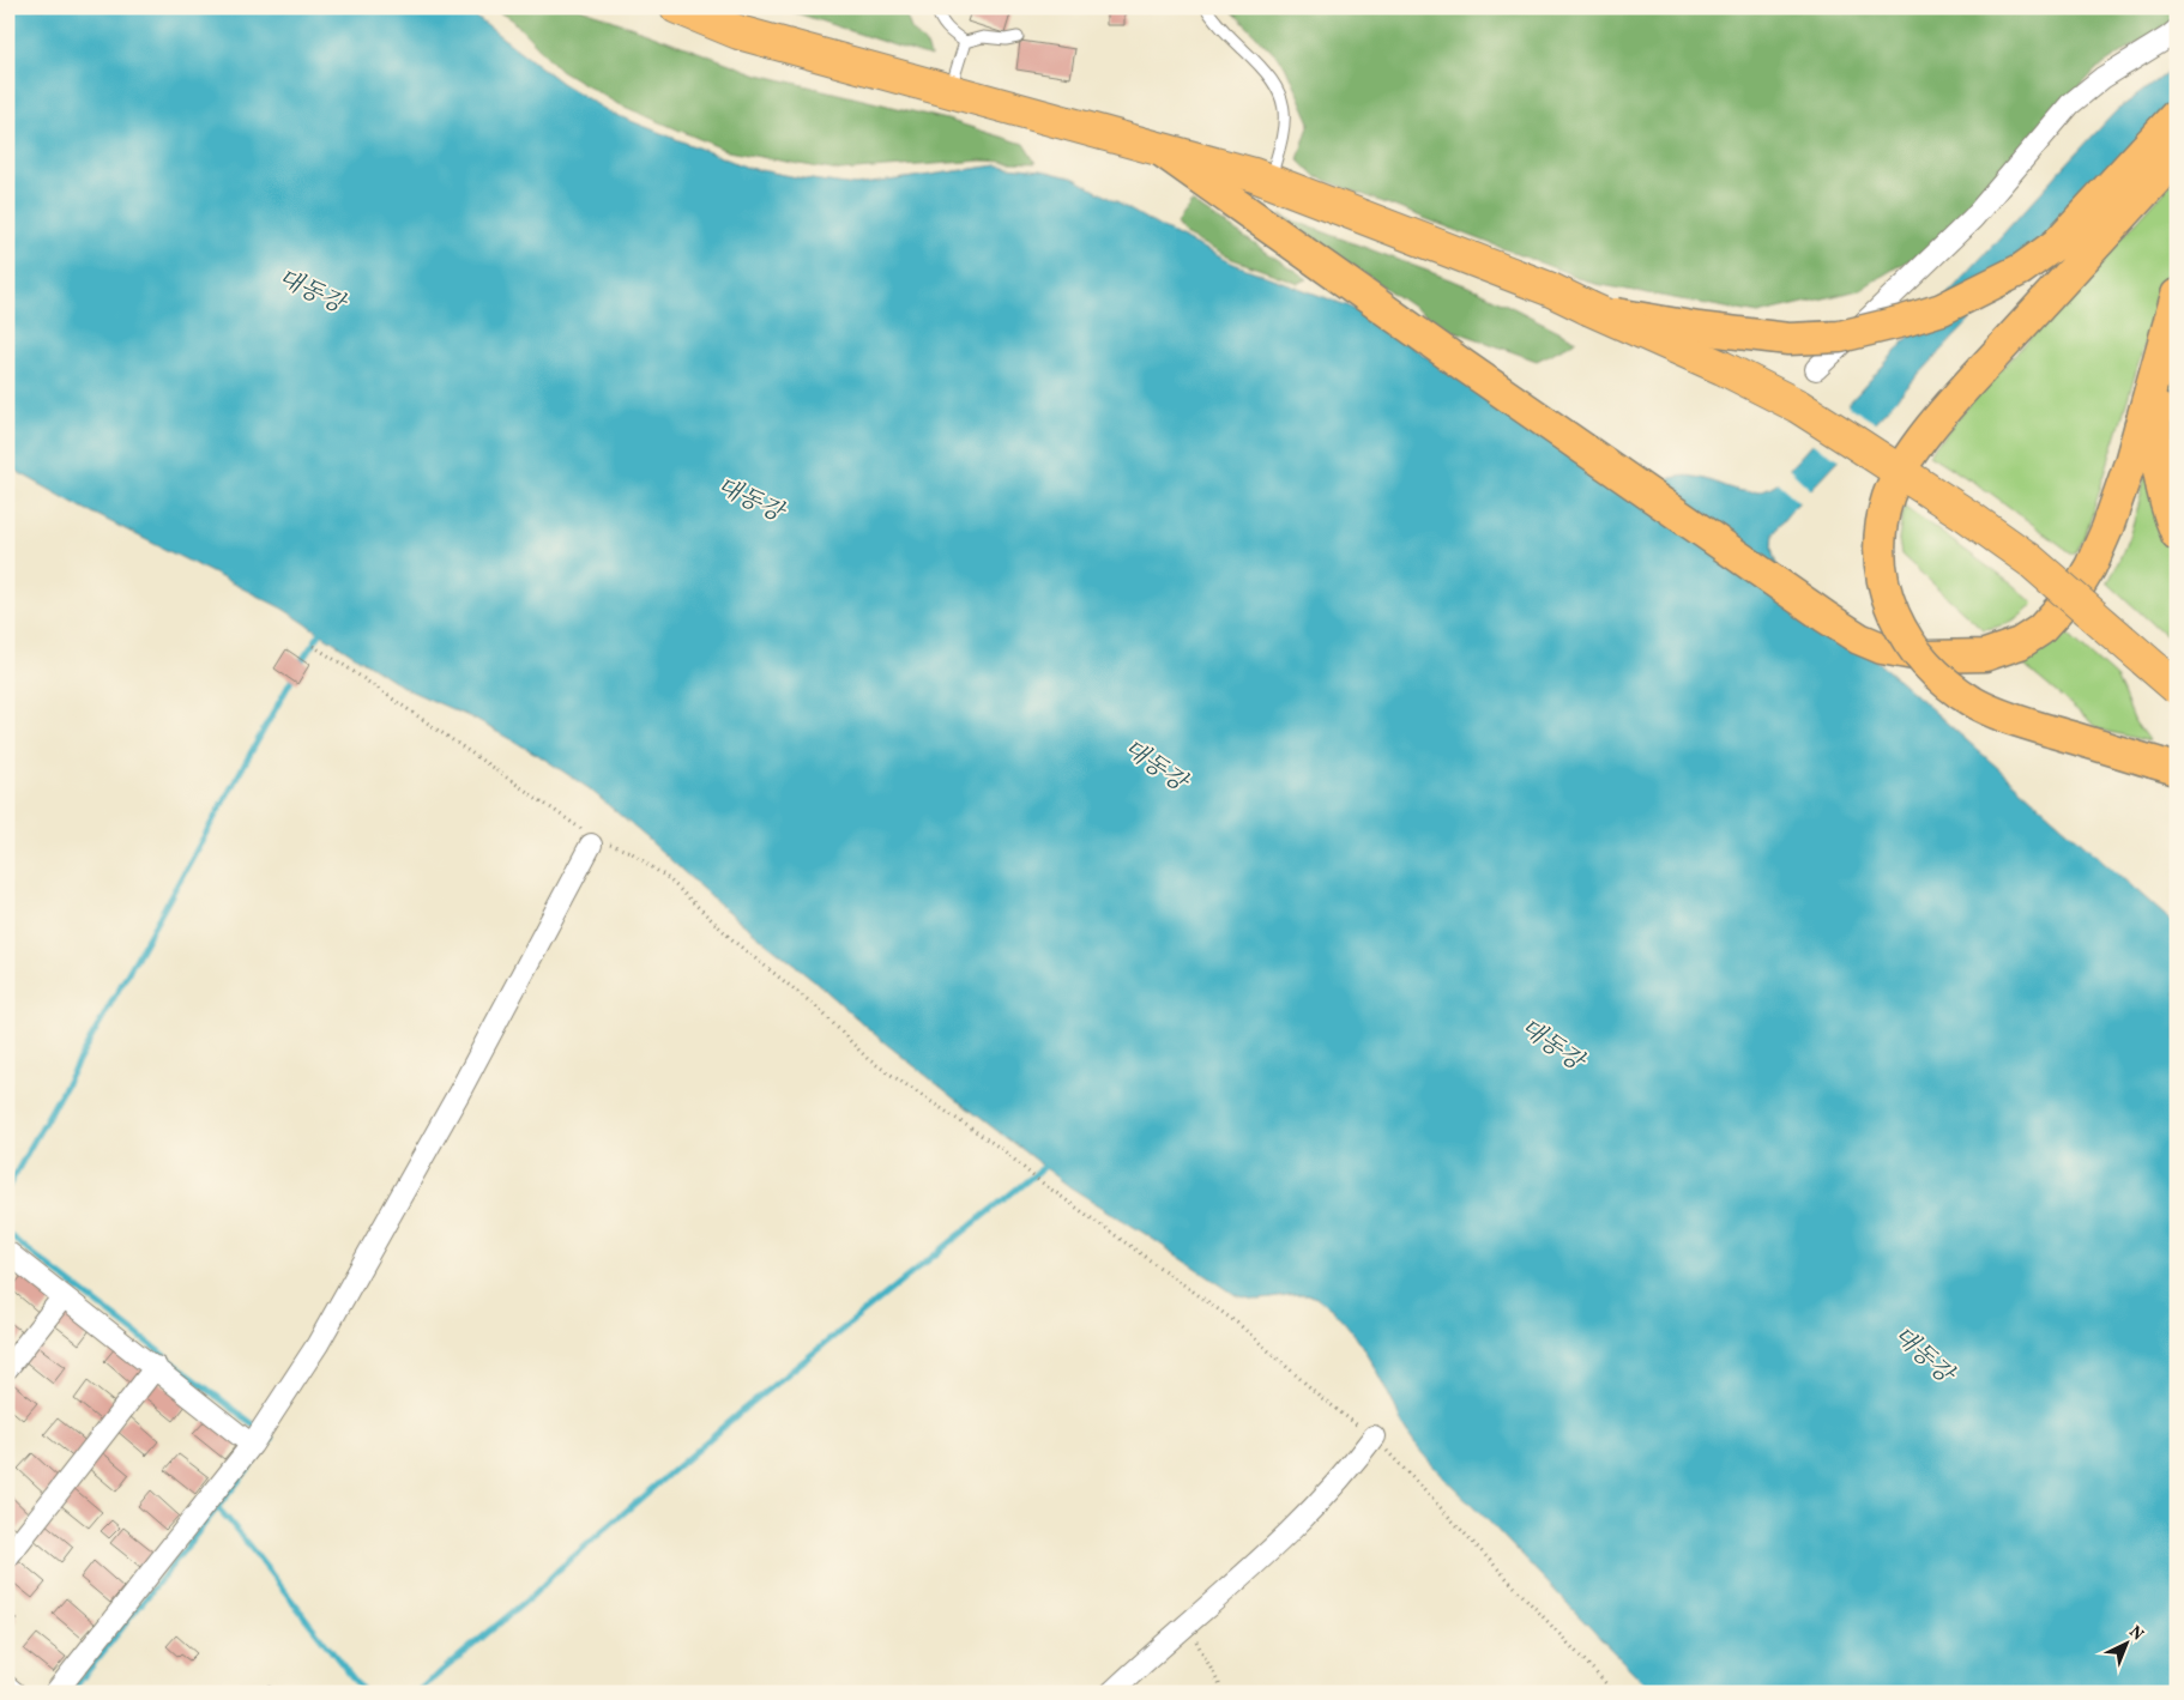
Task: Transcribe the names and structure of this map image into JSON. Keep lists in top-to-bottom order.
{
  "water": ["대동강"],
  "north": "top right"
}
